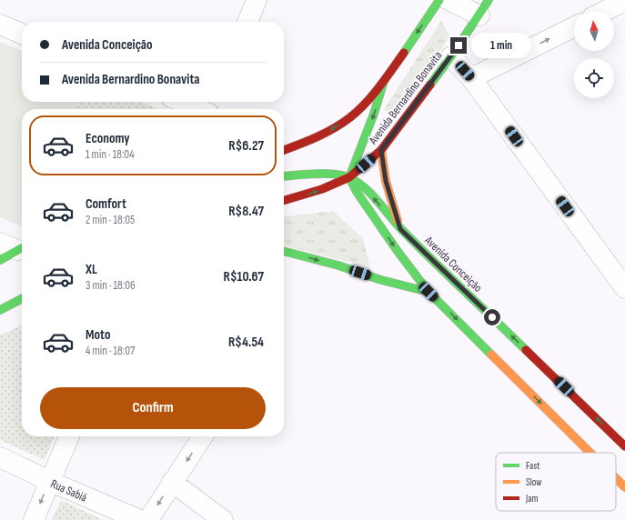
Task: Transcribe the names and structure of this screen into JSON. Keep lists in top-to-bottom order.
{
  "streets": {
    "main road": ["Avenida Bernardino Bonavita", "Avenida Conceição"],
    "street": ["Rua Sabiá"]
  },
  "crossings": [
    ["Avenida Bernardino Bonavita", "Avenida Conceição"]
  ],
  "legend": ["Fast", "Slow", "Jam"],
  "north": "top",
  "page": {
    "banner": ["Avenida Conceição", "Avenida Bernardino Bonavita"],
    "bubble": "1 min",
    "list": [
      {
        "name": "Economy",
        "note": "1 min · 18:04",
        "value": "R$6.27"
      },
      {
        "name": "Comfort",
        "note": "2 min · 18:05",
        "value": "R$8.47"
      },
      {
        "name": "XL",
        "note": "3 min · 18:06",
        "value": "R$10.67"
      },
      {
        "name": "Moto",
        "note": "4 min · 18:07",
        "value": "R$4.54"
      }
    ],
    "buttons": "Confirm"
  }
}
